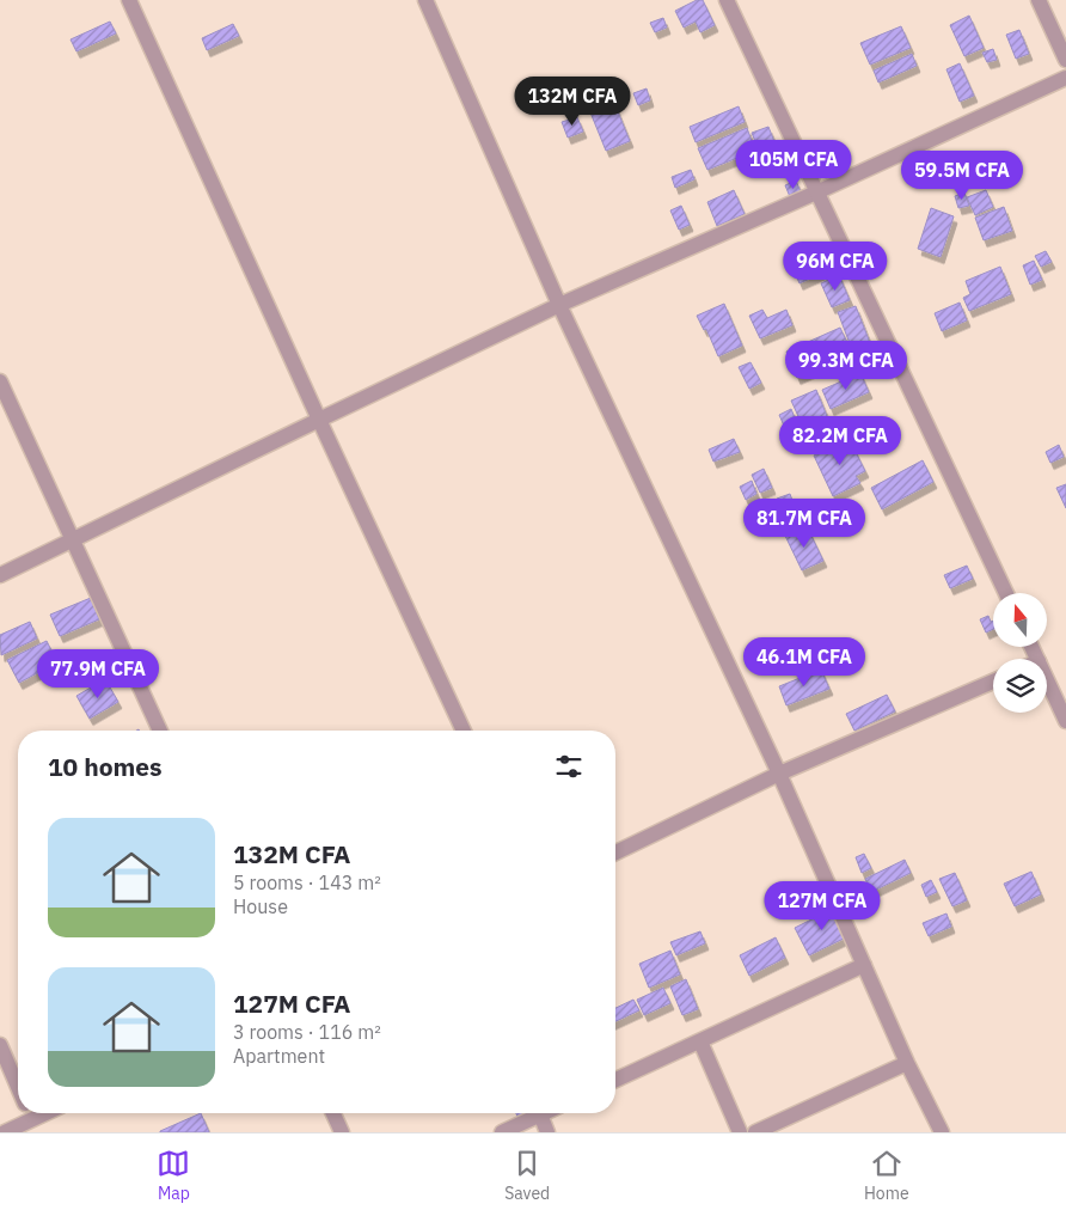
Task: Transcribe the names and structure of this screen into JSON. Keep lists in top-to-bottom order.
{
  "north": "top",
  "page": {
    "price": [
      "132M CFA",
      "105M CFA",
      "59.5M CFA",
      "96M CFA",
      "99.3M CFA",
      "82.2M CFA",
      "81.7M CFA",
      "46.1M CFA",
      "77.9M CFA",
      "127M CFA"
    ],
    "heading": "10 homes",
    "list": [
      {
        "name": "132M CFA",
        "note": "5 rooms · 143 m² · House"
      },
      {
        "name": "127M CFA",
        "note": "3 rooms · 116 m² · Apartment"
      }
    ],
    "tabs": ["Map", "Saved", "Home"]
  }
}
